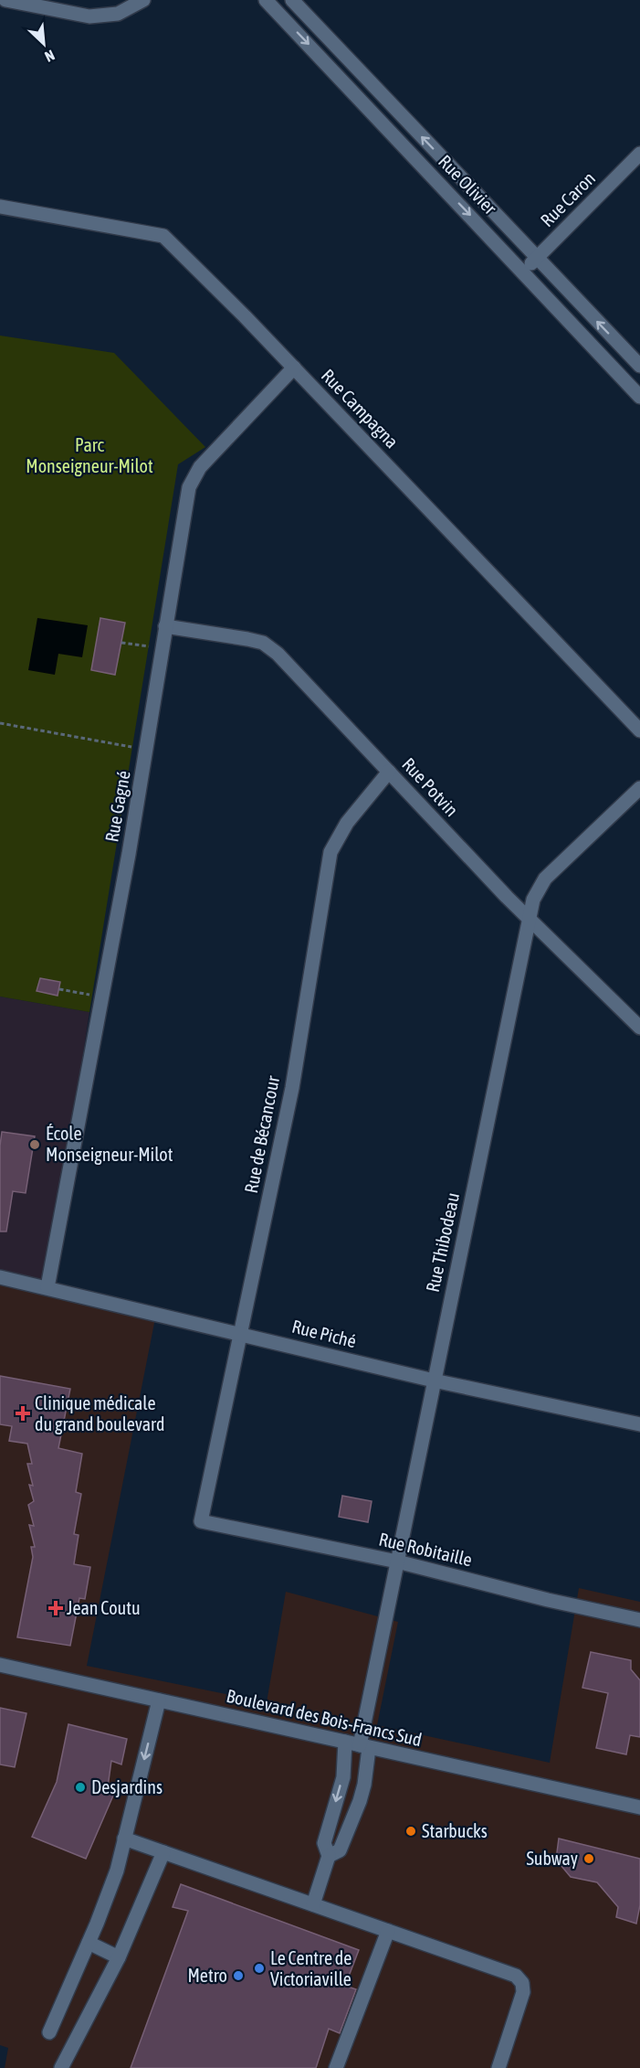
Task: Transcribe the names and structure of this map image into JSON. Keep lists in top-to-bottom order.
{
  "streets": {
    "street": [
      "Rue Olivier",
      "Rue Caron",
      "Rue Campagna",
      "Rue Potvin",
      "Rue Gagné",
      "Rue de Bécancour",
      "Rue Thibodeau",
      "Rue Piché",
      "Rue Robitaille",
      "Boulevard des Bois-Francs Sud"
    ]
  },
  "crossings": [
    ["Rue Olivier", "Rue Caron"],
    ["Rue Campagna", "Rue Gagné"],
    ["Rue Potvin", "Rue Gagné"],
    ["Rue Potvin", "Rue de Bécancour"],
    ["Rue Potvin", "Rue Thibodeau"],
    ["Rue Gagné", "Rue Piché"],
    ["Rue de Bécancour", "Rue Piché"],
    ["Rue de Bécancour", "Rue Robitaille"],
    ["Rue Thibodeau", "Rue Piché"],
    ["Rue Thibodeau", "Rue Robitaille"],
    ["Rue Thibodeau", "Boulevard des Bois-Francs Sud"]
  ],
  "parks": ["Parc Monseigneur-Milot"],
  "places": {
    "other": [
      "École Monseigneur-Milot",
      "Desjardins",
      "Starbucks",
      "Subway",
      "Le Centre de Victoriaville",
      "Metro"
    ],
    "health": ["Clinique médicale du grand boulevard", "Jean Coutu"]
  },
  "north": "bottom right"
}
